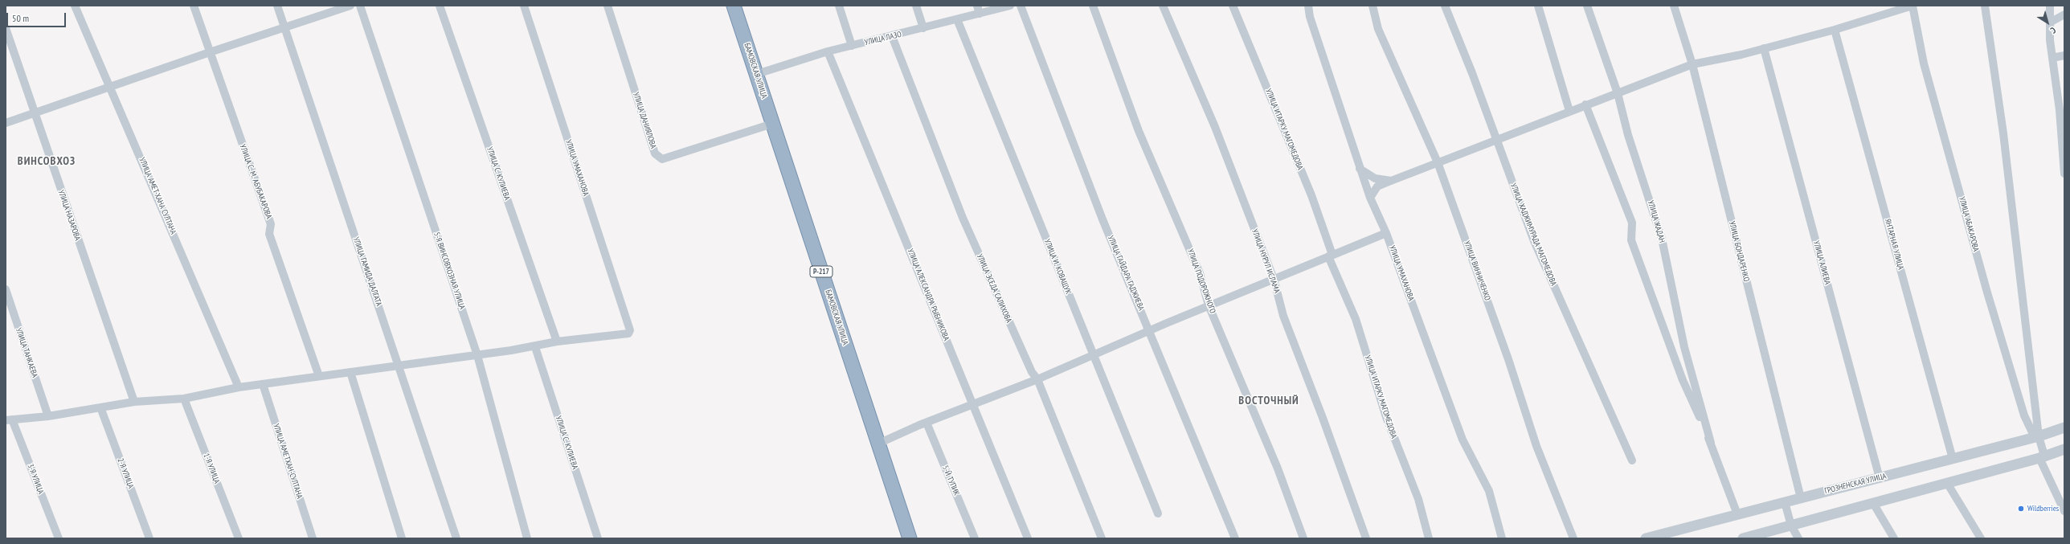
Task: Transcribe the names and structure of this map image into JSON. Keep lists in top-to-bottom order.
{
  "streets": {
    "highway": ["БАМОВСКАЯ УЛИЦА", "Р-217"],
    "street": [
      "УЛИЦА ЛАЗО",
      "УЛИЦА ДАНИЯЛОВА",
      "УЛИЦА ИТАРКУ МАГОМЕДОВА",
      "УЛИЦА УМАХАНОВА",
      "УЛИЦА С. КУЛИЕВА",
      "УЛИЦА С. М. АБУБАКАРОВА",
      "УЛИЦА АМЕТ-ХАНА СУЛТАНА",
      "УЛИЦА НАЗАРОВА",
      "УЛИЦА ЖАДАН",
      "УЛИЦА АБАКАРОВА",
      "УЛИЦА ХАДЖИМУРАДА МАГОМЕДОВА",
      "ЯНТАРНАЯ УЛИЦА",
      "УЛИЦА БОНДАРЕНКО",
      "УЛИЦА НУРУЛ ИСЛАМА",
      "УЛИЦА АЛИЕВА",
      "УЛИЦА И. КОВАЩУК",
      "5-Я ВИНСОВХОЗНАЯ УЛИЦА",
      "УЛИЦА ВИННИЧЕНКО",
      "УЛИЦА ГАМИДА ДАЛГАТА",
      "УЛИЦА ГАЙДАРА ГАДЖИЕВА",
      "УЛИЦА ПОДОРОЖНОГО",
      "УЛИЦА ЭСЕДА САЛИХОВА",
      "УЛИЦА АЛЕКСАНДРА РЫБНИКОВА",
      "УЛИЦА ТАНКАЕВА",
      "УЛИЦА АМЕТХАН-СУЛТАНА",
      "1-Я УЛИЦА",
      "2-Я УЛИЦА",
      "3-Я УЛИЦА",
      "5-Й ТУПИК",
      "ГРОЗНЕНСКАЯ УЛИЦА"
    ]
  },
  "crossings": [
    ["УЛИЦА ЛАЗО", "БАМОВСКАЯ УЛИЦА"],
    ["УЛИЦА ЛАЗО", "УЛИЦА И. КОВАЩУК"],
    ["УЛИЦА ЛАЗО", "УЛИЦА ЭСЕДА САЛИХОВА"],
    ["УЛИЦА ЛАЗО", "УЛИЦА АЛЕКСАНДРА РЫБНИКОВА"],
    ["БАМОВСКАЯ УЛИЦА", "УЛИЦА ДАНИЯЛОВА"],
    ["УЛИЦА УМАХАНОВА", "УЛИЦА С. КУЛИЕВА"],
    ["УЛИЦА АБАКАРОВА", "ГРОЗНЕНСКАЯ УЛИЦА"],
    ["ЯНТАРНАЯ УЛИЦА", "ГРОЗНЕНСКАЯ УЛИЦА"],
    ["УЛИЦА БОНДАРЕНКО", "ГРОЗНЕНСКАЯ УЛИЦА"],
    ["УЛИЦА АЛИЕВА", "ГРОЗНЕНСКАЯ УЛИЦА"]
  ],
  "districts": ["ВИНСОВХОЗ", "ВОСТОЧНЫЙ"],
  "places": ["Wildberries"],
  "scale_bar": "50 m",
  "north": "bottom right"
}
